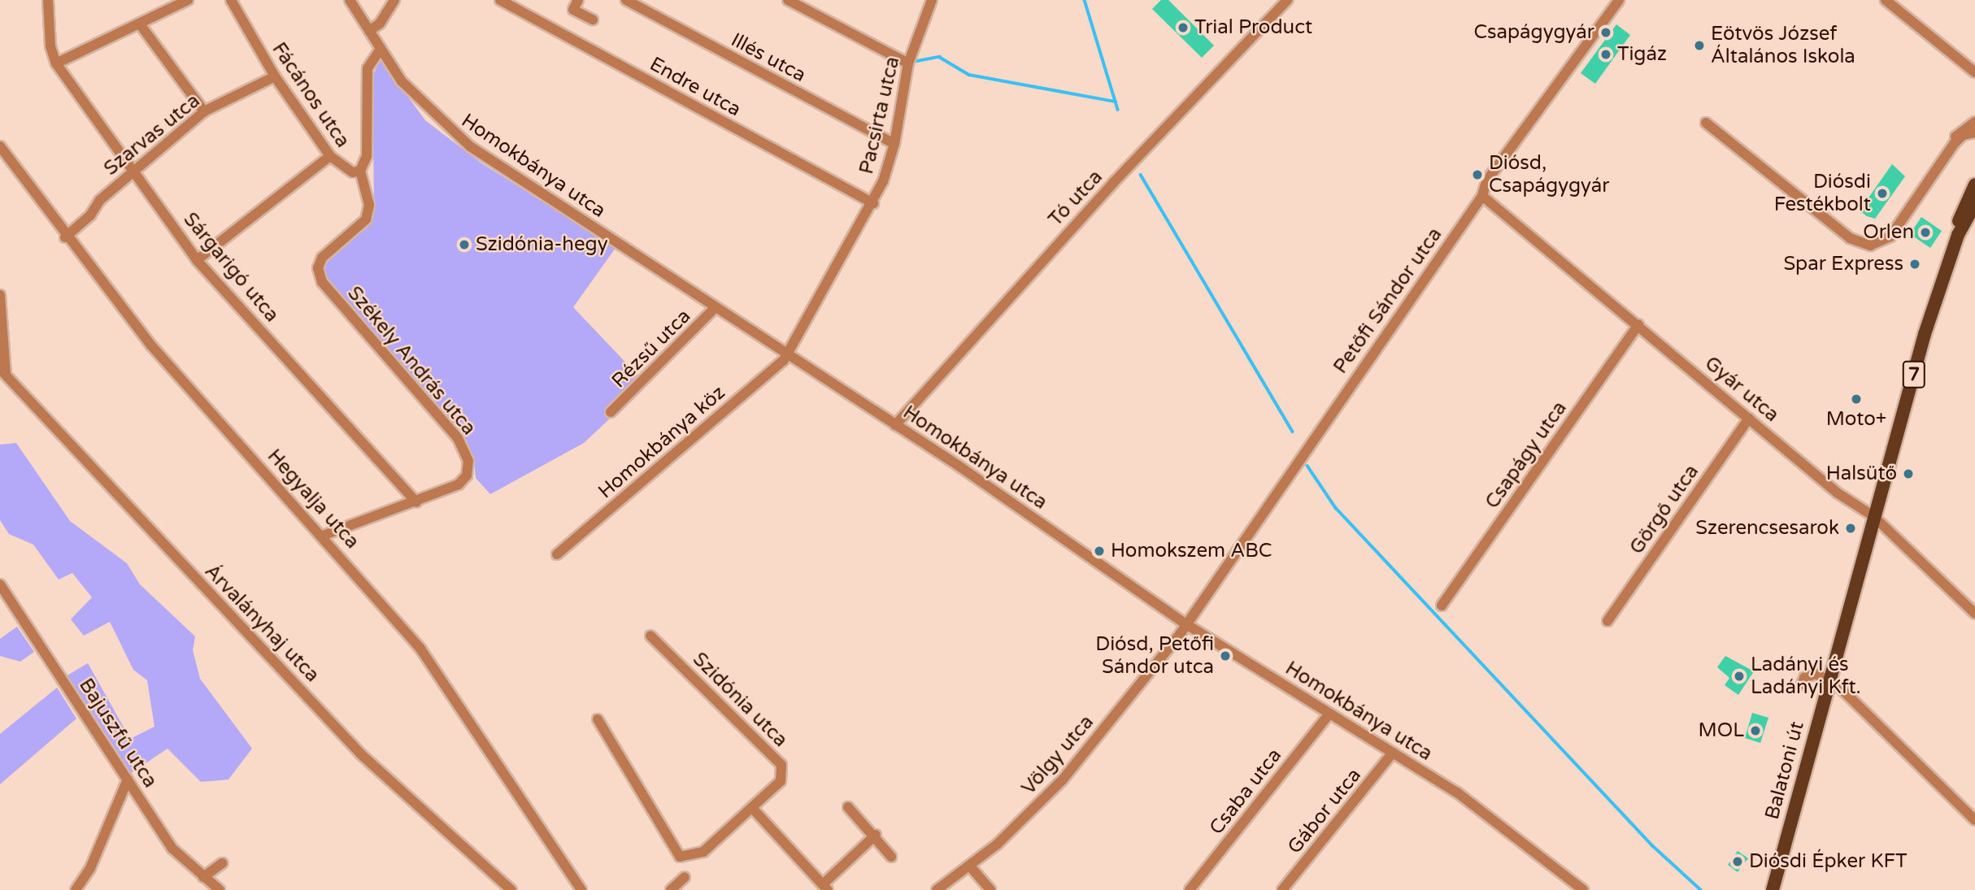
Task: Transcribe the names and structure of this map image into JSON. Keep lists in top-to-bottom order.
{
  "streets": {
    "main road": ["7", "Balatoni út"],
    "street": [
      "Illés utca",
      "Endre utca",
      "Fácános utca",
      "Pacsirta utca",
      "Szarvas utca",
      "Homokbánya utca",
      "Tó utca",
      "Sárgarigó utca",
      "Petőfi Sándor utca",
      "Rézsű utca",
      "Székely András utca",
      "Gyár utca",
      "Homokbánya köz",
      "Csapágy utca",
      "Hegyalja utca",
      "Görgő utca",
      "Árvalányhaj utca",
      "Szidónia utca",
      "Bajuszfű utca",
      "Völgy utca",
      "Csaba utca",
      "Gábor utca"
    ]
  },
  "crossings": [
    ["Illés utca", "Pacsirta utca"],
    ["Endre utca", "Pacsirta utca"],
    ["Fácános utca", "Szarvas utca"],
    ["Fácános utca", "Homokbánya utca"],
    ["Fácános utca", "Székely András utca"],
    ["Pacsirta utca", "Homokbánya utca"],
    ["Pacsirta utca", "Homokbánya köz"],
    ["Szarvas utca", "Sárgarigó utca"],
    ["Szarvas utca", "Hegyalja utca"],
    ["Homokbánya utca", "Tó utca"],
    ["Homokbánya utca", "Petőfi Sándor utca"],
    ["Homokbánya utca", "Rézsű utca"],
    ["Homokbánya utca", "Homokbánya köz"],
    ["Homokbánya utca", "Völgy utca"],
    ["Homokbánya utca", "Csaba utca"],
    ["Homokbánya utca", "Gábor utca"],
    ["Sárgarigó utca", "Székely András utca"],
    ["Petőfi Sándor utca", "Gyár utca"],
    ["Petőfi Sándor utca", "Völgy utca"],
    ["Székely András utca", "Hegyalja utca"],
    ["Gyár utca", "Csapágy utca"],
    ["Gyár utca", "Görgő utca"],
    ["Gyár utca", "Balatoni út"]
  ],
  "places": [
    "Trial Product",
    "Csapágygyár",
    "Eötvös József Általános Iskola",
    "Tigáz",
    "Diósd, Csapágygyár",
    "Diósdi Festékbolt",
    "Orlen",
    "Szidónia-hegy",
    "Spar Express",
    "Moto+",
    "Halsütő",
    "Szerencsesarok",
    "Homokszem ABC",
    "Diósd, Petőfi Sándor utca",
    "Ladányi és Ladányi Kft.",
    "MOL",
    "Diósdi Épker KFT"
  ]
}
